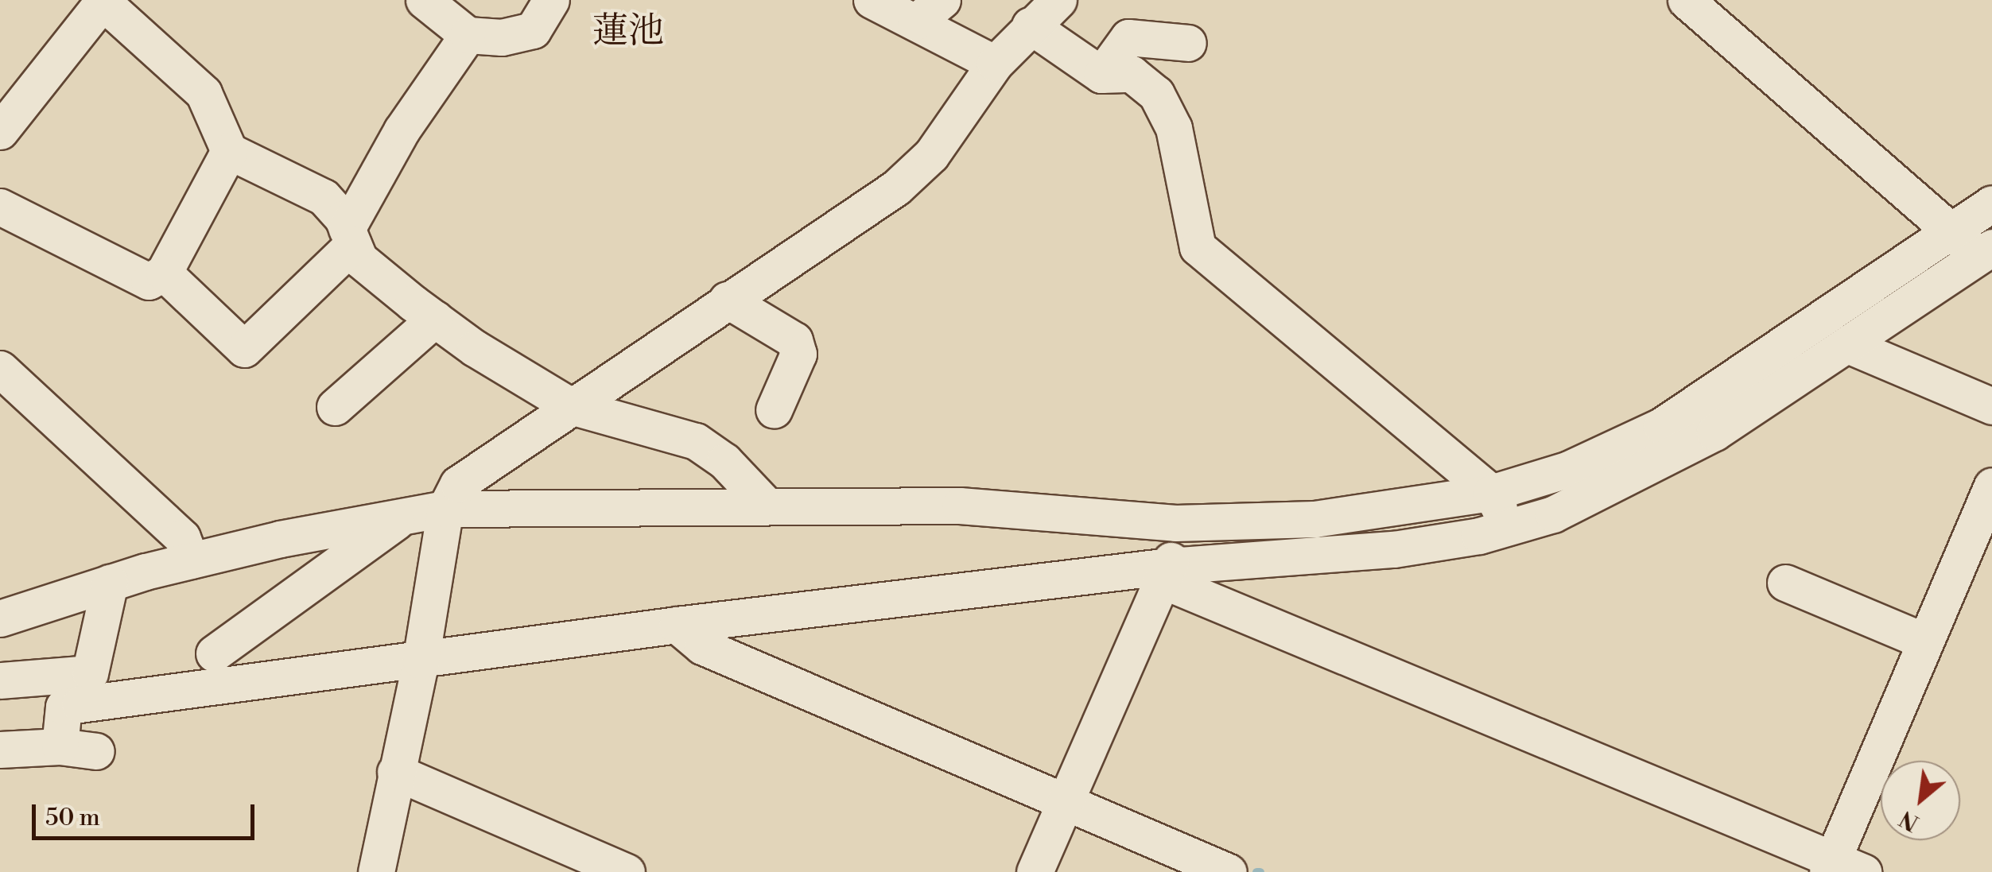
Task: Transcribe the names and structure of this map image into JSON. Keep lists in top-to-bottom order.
{
  "districts": ["蓮池"],
  "scale_bar": "50 m",
  "north": "bottom left"
}
